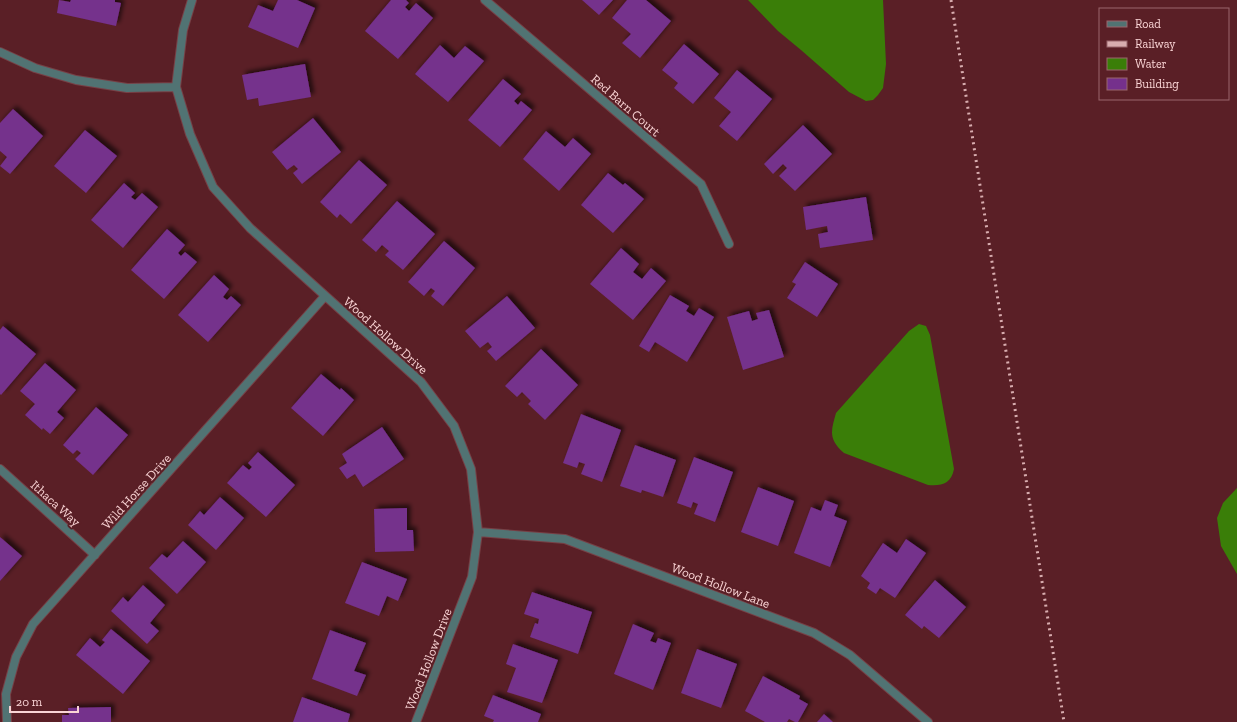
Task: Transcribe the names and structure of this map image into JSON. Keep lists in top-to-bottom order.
{
  "streets": {
    "street": [
      "Red Barn Court",
      "Wood Hollow Drive",
      "Wild Horse Drive",
      "Ithaca Way",
      "Wood Hollow Lane"
    ]
  },
  "crossings": [
    ["Wood Hollow Drive", "Wild Horse Drive"],
    ["Wood Hollow Drive", "Wood Hollow Lane"],
    ["Wild Horse Drive", "Ithaca Way"]
  ],
  "legend": [
    "Road",
    "Railway",
    "Water",
    "Building"
  ],
  "scale_bar": "20 m"
}
